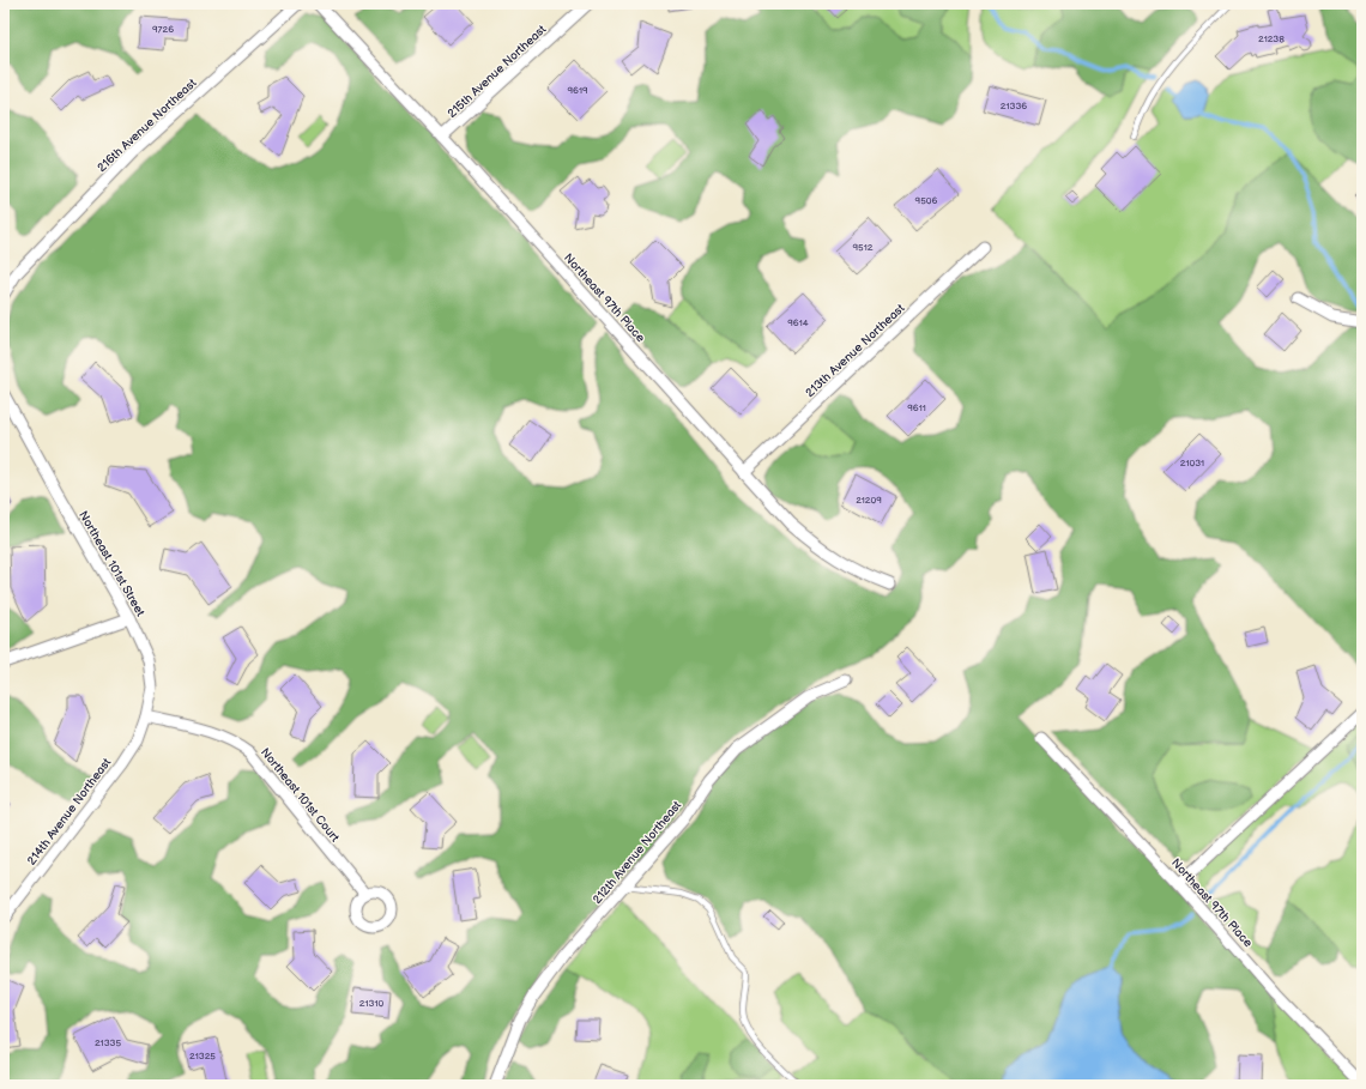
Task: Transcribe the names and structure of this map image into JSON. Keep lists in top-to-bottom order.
{
  "streets": {
    "street": [
      "215th Avenue Northeast",
      "216th Avenue Northeast",
      "Northeast 97th Place",
      "213th Avenue Northeast",
      "Northeast 101st Street",
      "Northeast 101st Court",
      "214th Avenue Northeast",
      "212th Avenue Northeast"
    ]
  },
  "crossings": [
    ["215th Avenue Northeast", "Northeast 97th Place"],
    ["Northeast 97th Place", "213th Avenue Northeast"],
    ["Northeast 101st Street", "Northeast 101st Court"],
    ["Northeast 101st Street", "214th Avenue Northeast"],
    ["Northeast 101st Court", "214th Avenue Northeast"]
  ],
  "house_numbers": [
    "9726",
    "21238",
    "9619",
    "21336",
    "9506",
    "9512",
    "9614",
    "9611",
    "21031",
    "21209",
    "21310",
    "21335",
    "21325"
  ]
}
